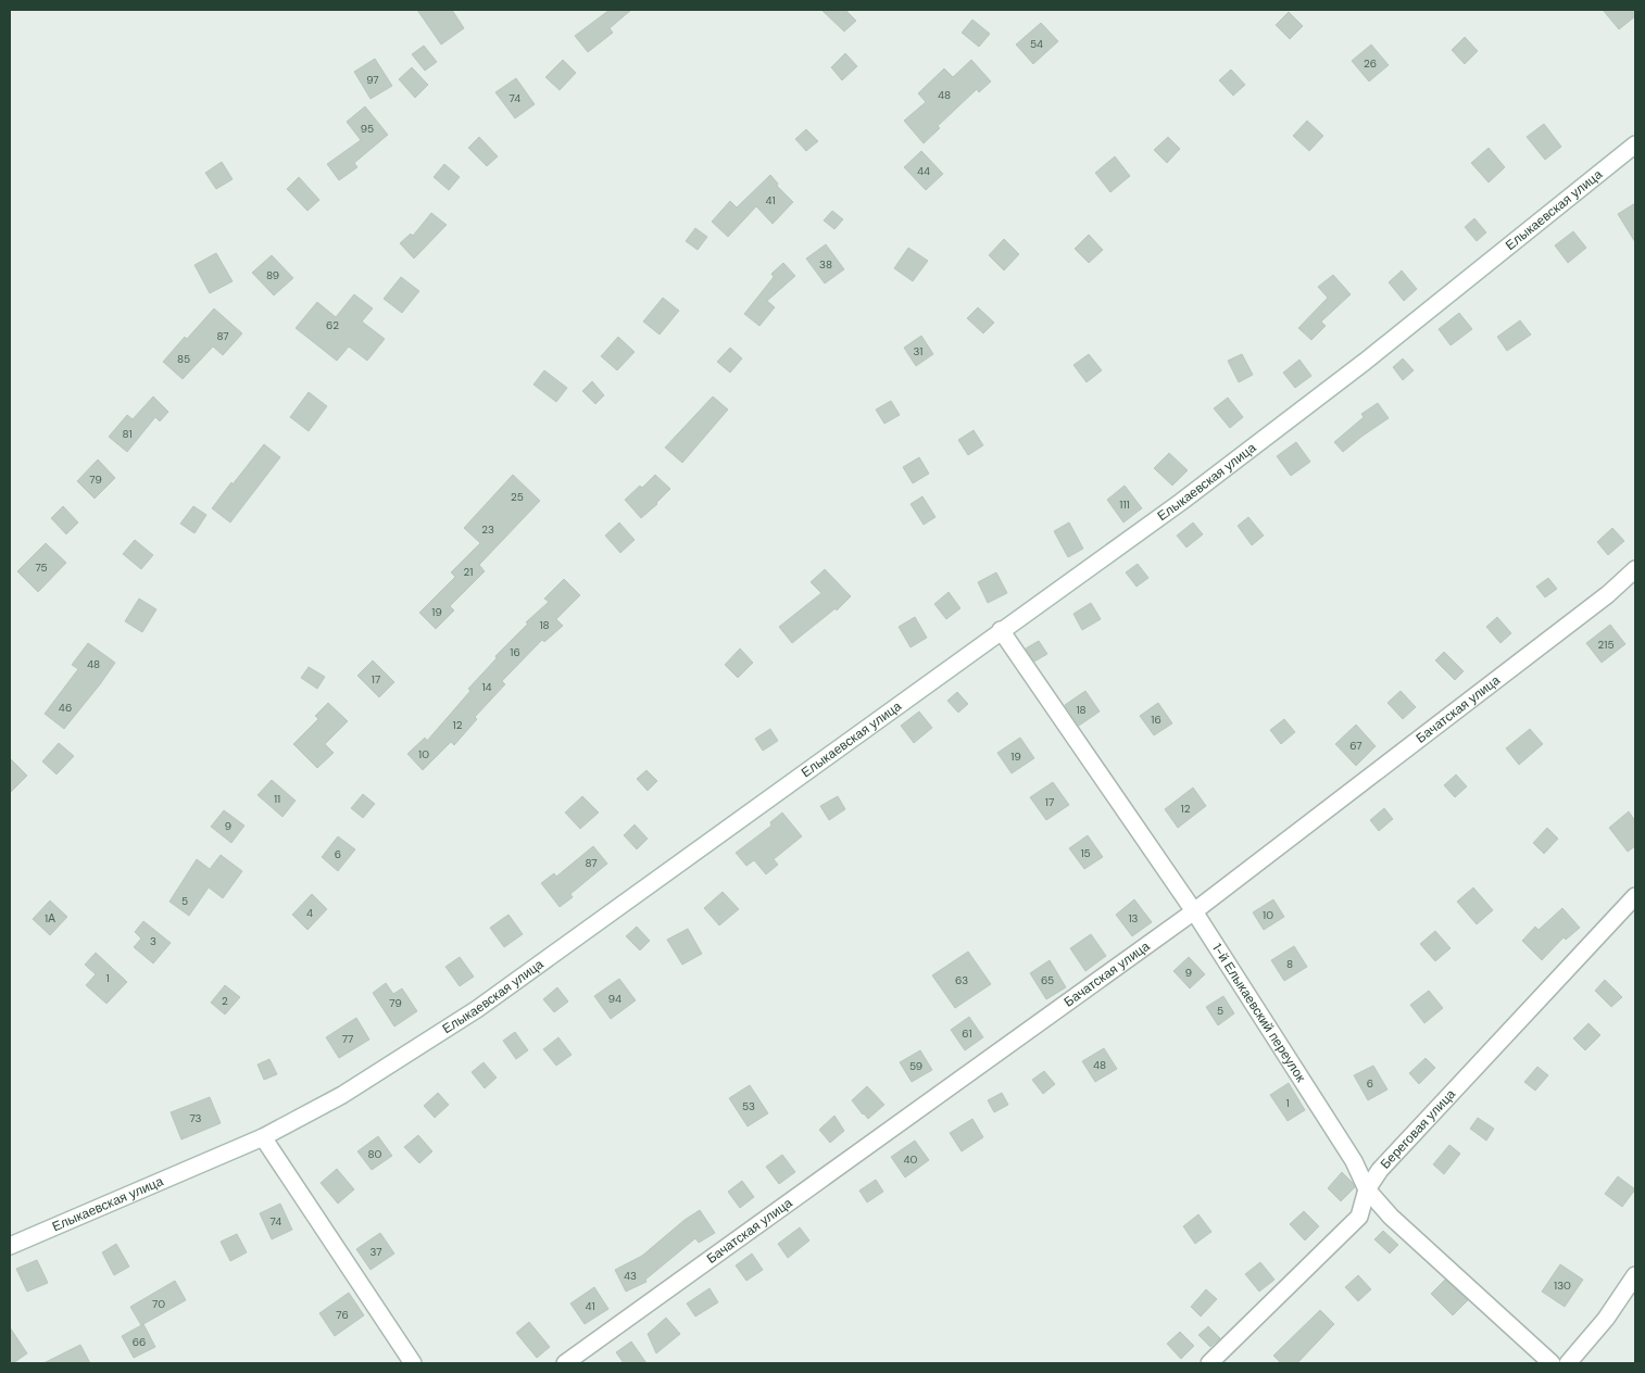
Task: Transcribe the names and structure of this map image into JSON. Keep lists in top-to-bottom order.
{
  "streets": {
    "street": [
      "Елыкаевская улица",
      "Бачатская улица",
      "1-й Елыкаевский переулок",
      "Береговая улица"
    ]
  },
  "crossings": [
    ["Елыкаевская улица", "1-й Елыкаевский переулок"],
    ["Бачатская улица", "1-й Елыкаевский переулок"],
    ["1-й Елыкаевский переулок", "Береговая улица"]
  ],
  "house_numbers": [
    "54",
    "26",
    "97",
    "48",
    "74",
    "95",
    "44",
    "41",
    "38",
    "89",
    "62",
    "87",
    "31",
    "85",
    "81",
    "79",
    "25",
    "111",
    "23",
    "75",
    "21",
    "19",
    "18",
    "215",
    "16",
    "48",
    "17",
    "14",
    "46",
    "18",
    "16",
    "12",
    "67",
    "10",
    "19",
    "11",
    "17",
    "12",
    "9",
    "15",
    "6",
    "87",
    "5",
    "4",
    "10",
    "1А",
    "13",
    "3",
    "8",
    "9",
    "1",
    "63",
    "65",
    "94",
    "2",
    "79",
    "5",
    "61",
    "77",
    "48",
    "59",
    "6",
    "1",
    "53",
    "73",
    "80",
    "40",
    "74",
    "37",
    "43",
    "130",
    "70",
    "41",
    "76",
    "66"
  ]
}
